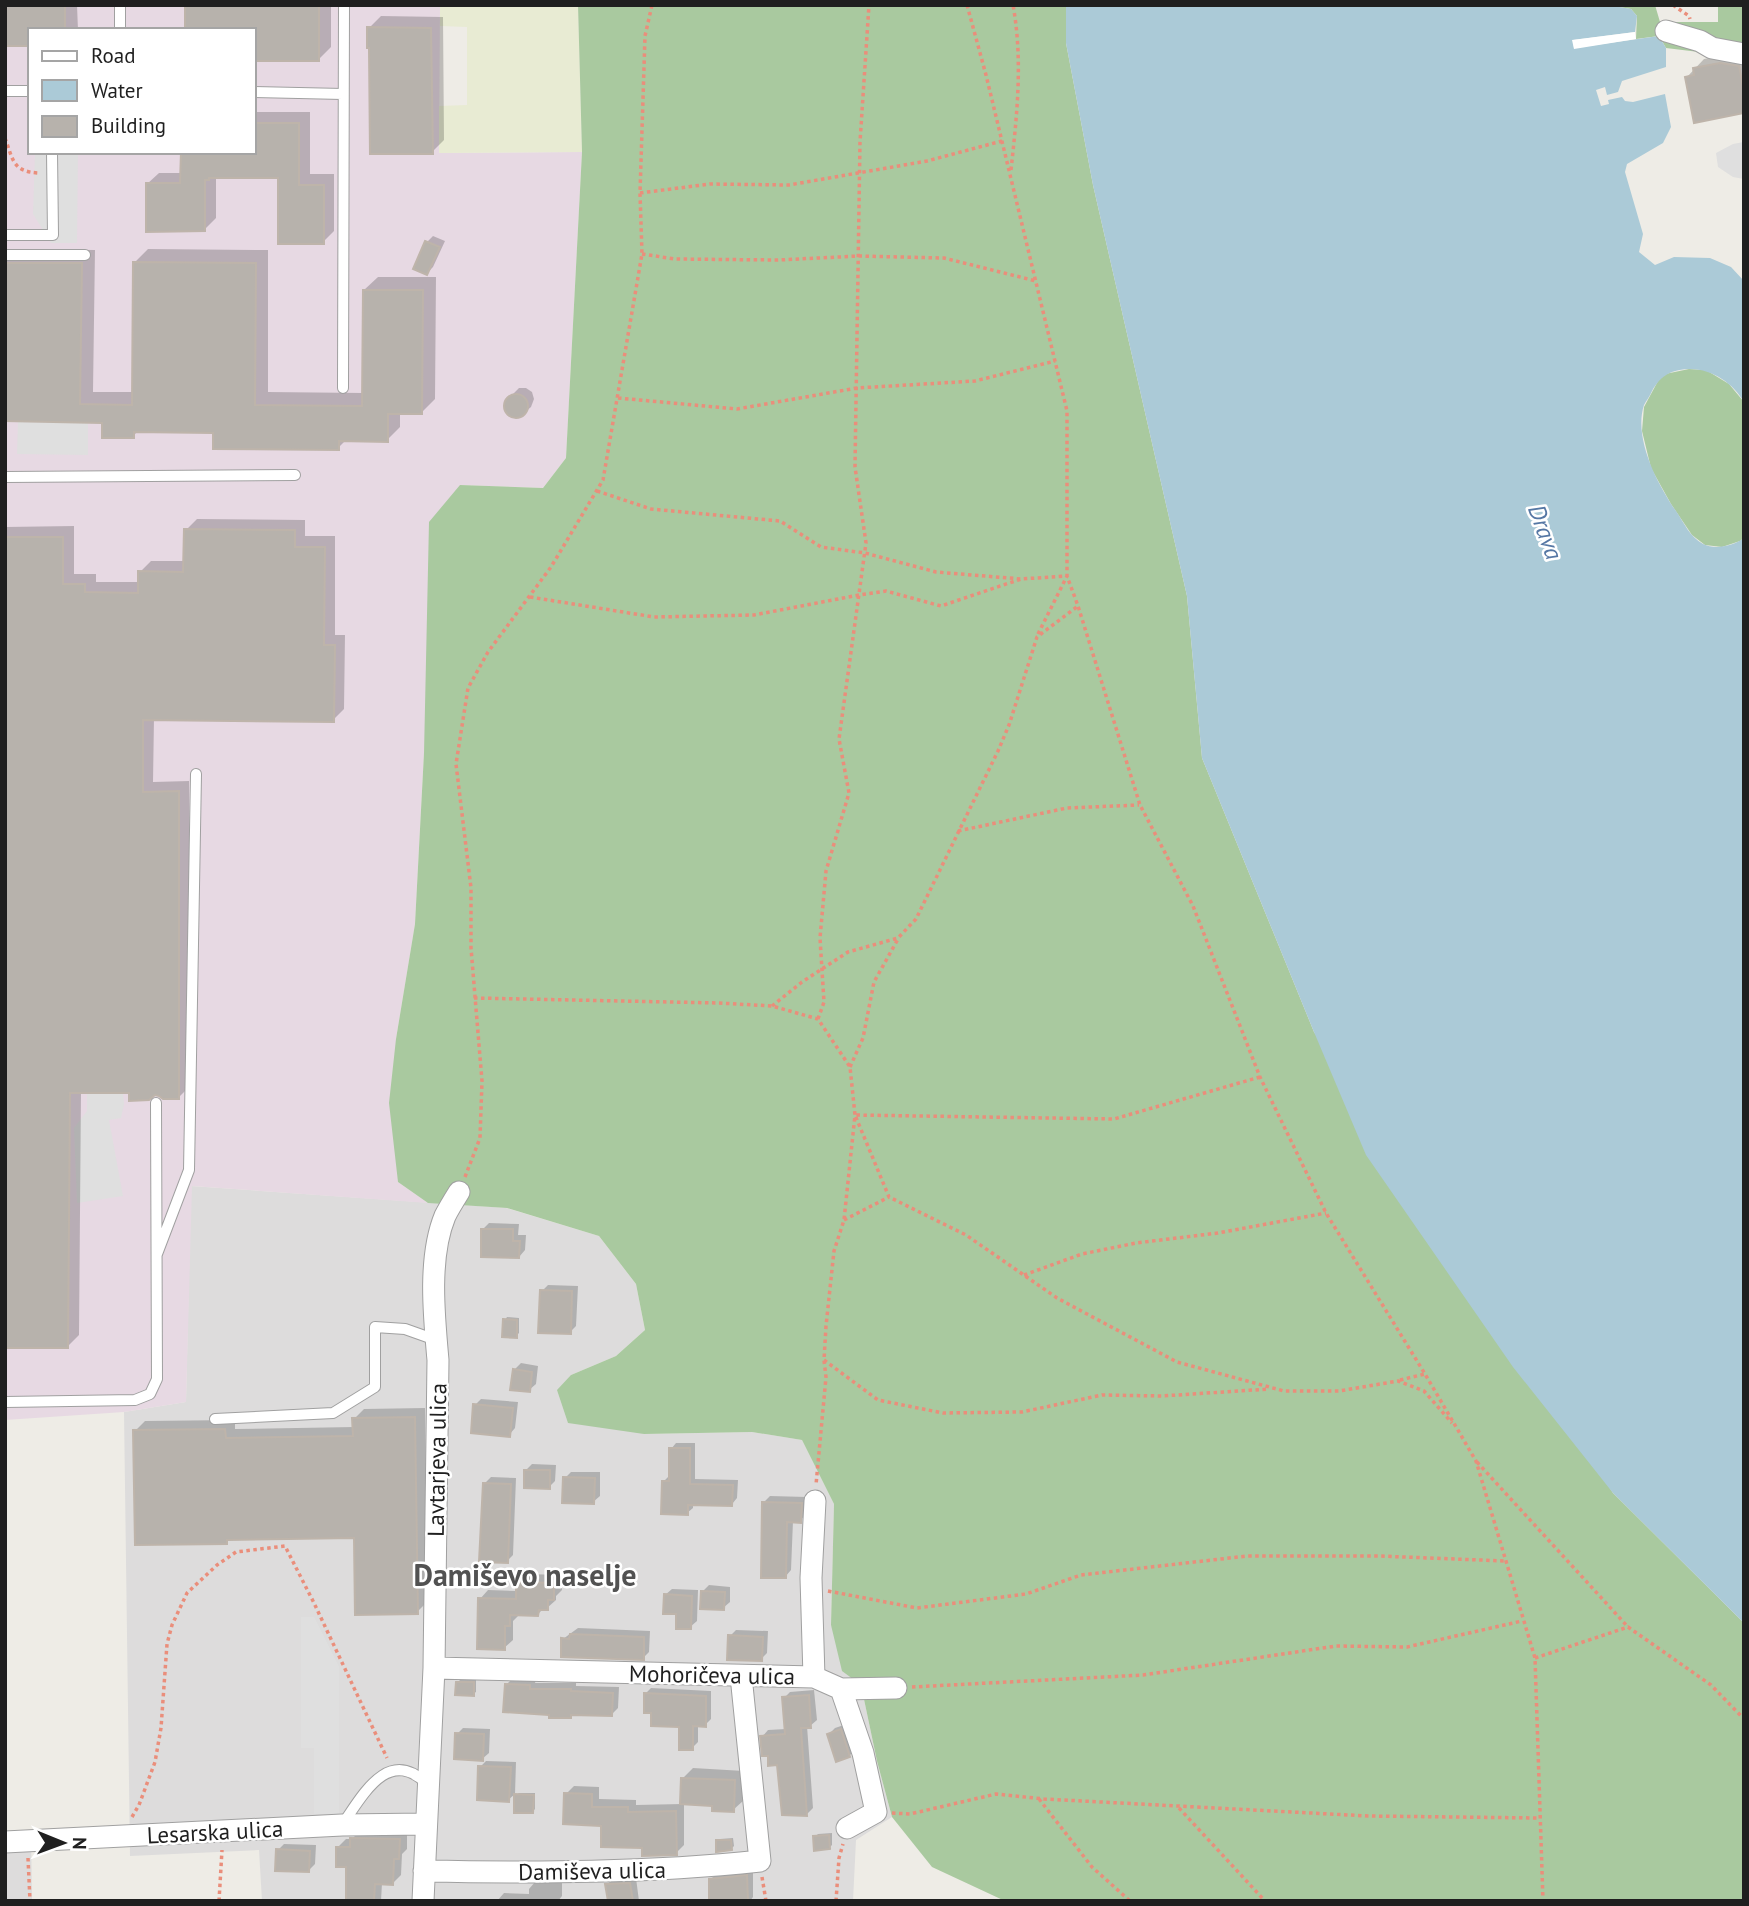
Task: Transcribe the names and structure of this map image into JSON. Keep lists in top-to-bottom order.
{
  "streets": {
    "street": [
      "Lavtarjeva ulica",
      "Mohoričeva ulica",
      "Lesarska ulica",
      "Damiševa ulica"
    ]
  },
  "crossings": [
    ["Lavtarjeva ulica", "Mohoričeva ulica"],
    ["Lavtarjeva ulica", "Lesarska ulica"],
    ["Lavtarjeva ulica", "Damiševa ulica"],
    ["Mohoričeva ulica", "Damiševa ulica"]
  ],
  "districts": ["Damiševo naselje"],
  "water": ["Drava"],
  "legend": ["Road", "Water", "Building"],
  "north": "right"
}
